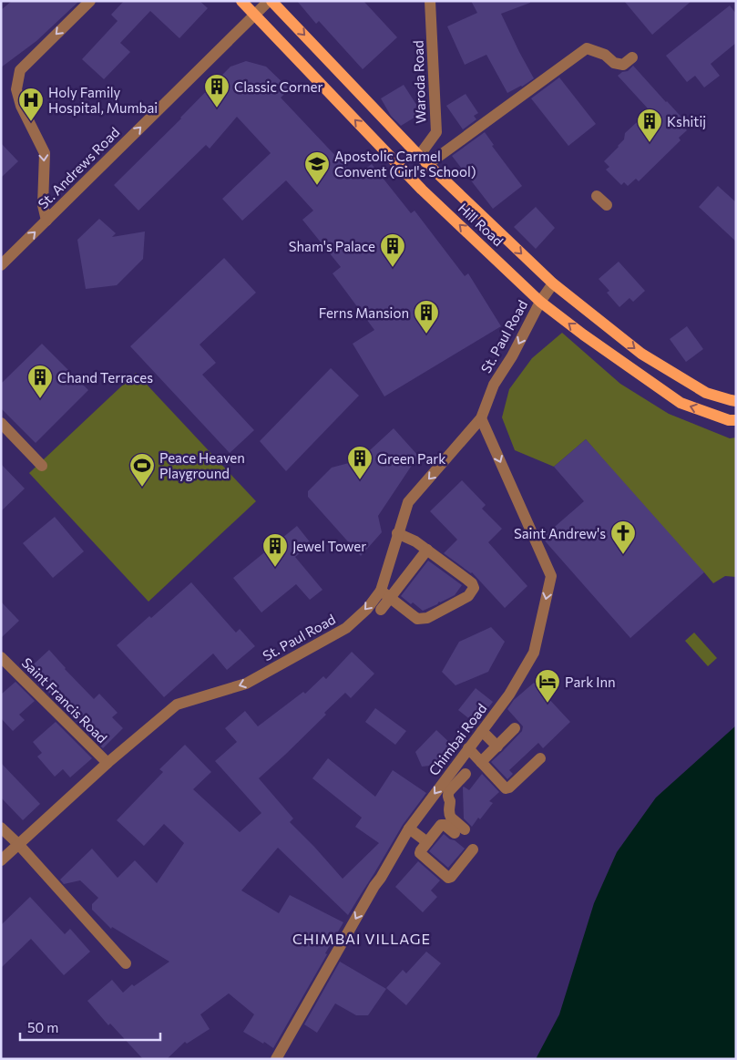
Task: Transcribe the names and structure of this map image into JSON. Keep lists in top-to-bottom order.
{
  "streets": {
    "main road": ["Hill Road"],
    "street": [
      "Waroda Road",
      "St. Andrews Road",
      "St. Paul Road",
      "Saint Francis Road",
      "Chimbai Road"
    ]
  },
  "crossings": [
    ["Waroda Road", "Hill Road"],
    ["St. Andrews Road", "Hill Road"],
    ["Hill Road", "St. Paul Road"],
    ["St. Paul Road", "Saint Francis Road"],
    ["St. Paul Road", "Chimbai Road"]
  ],
  "one_way": ["St. Andrews Road", "St. Paul Road", "Chimbai Road"],
  "districts": ["CHIMBAI VILLAGE"],
  "places": {
    "building": [
      "Classic Corner",
      "Kshitij",
      "Sham's Palace",
      "Ferns Mansion",
      "Chand Terraces",
      "Green Park",
      "Jewel Tower"
    ],
    "hospital": ["Holy Family Hospital, Mumbai"],
    "school or university": ["Apostolic Carmel Convent (Girl's School)"],
    "sports": ["Peace Heaven Playground"],
    "church": ["Saint Andrew's"],
    "hotel": ["Park Inn"]
  },
  "scale_bar": "50 m"
}
